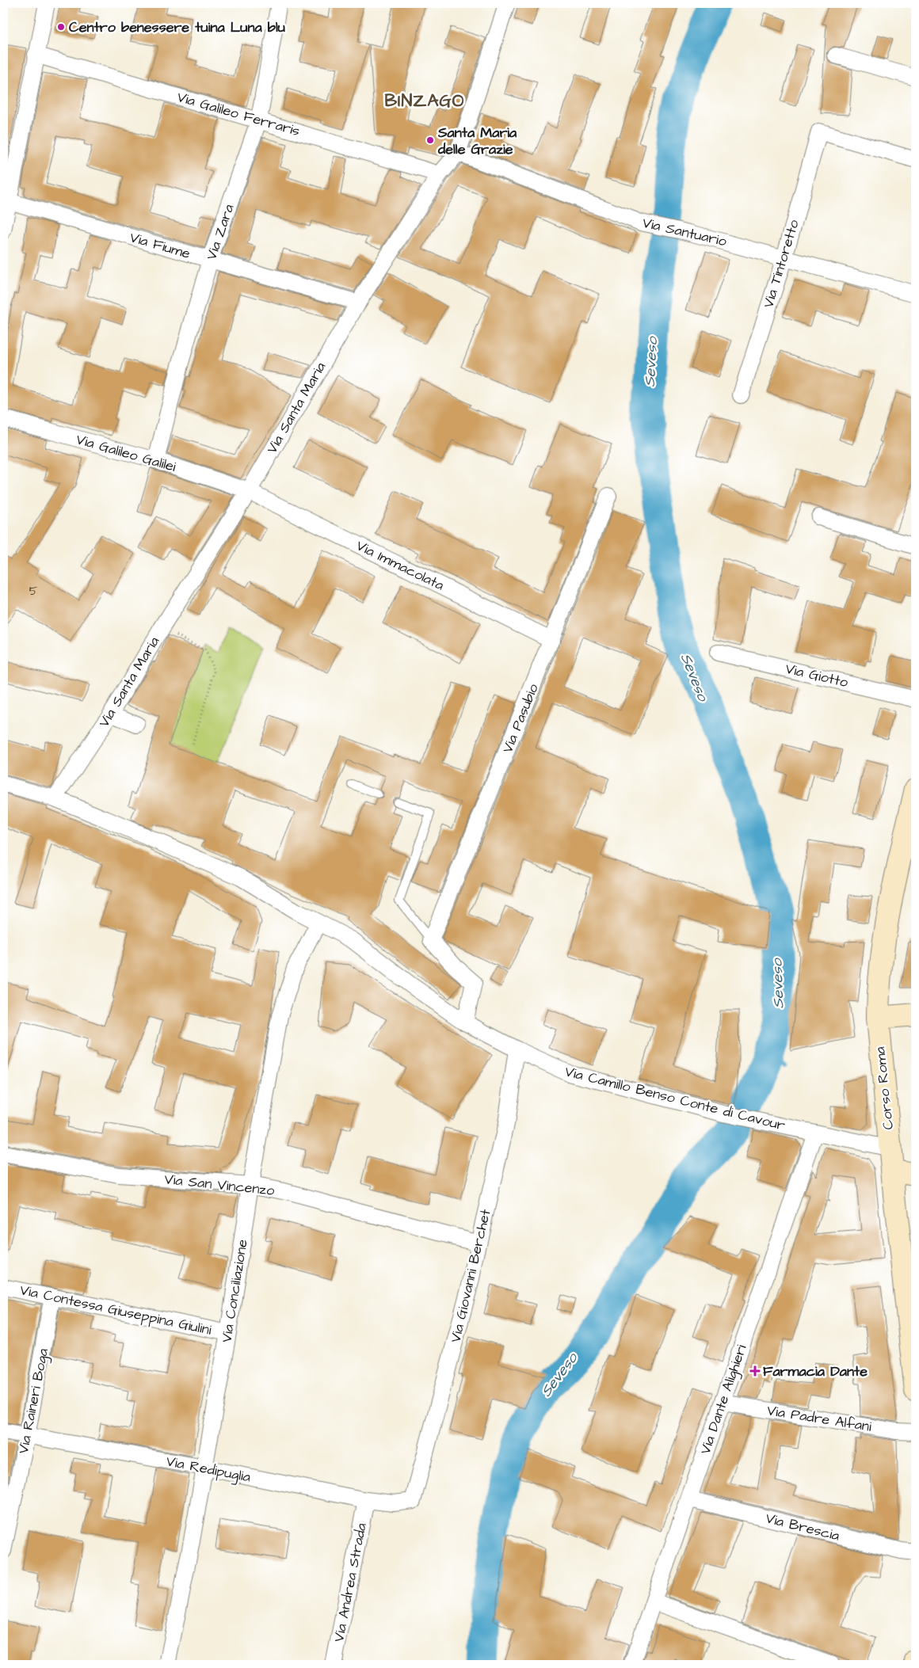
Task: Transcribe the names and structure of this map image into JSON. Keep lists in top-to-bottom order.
{
  "streets": {
    "street": [
      "Via Galileo Ferraris",
      "Via Zara",
      "Via Santuario",
      "Via Fiume",
      "Via Tintoretto",
      "Via Santa Maria",
      "Via Galileo Galilei",
      "Via Immacolata",
      "Via Giotto",
      "Via Pasubio",
      "Corso Roma",
      "Via Camillo Benso Conte di Cavour",
      "Via San Vincenzo",
      "Via Giovanni Berchet",
      "Via Conciliazione",
      "Via Contessa Giuseppina Giulini",
      "Via Dante Alighieri",
      "Via Raineri Boga",
      "Via Padre Alfani",
      "Via Redipuglia",
      "Via Brescia",
      "Via Andrea Strada"
    ]
  },
  "crossings": [
    ["Via Galileo Ferraris", "Via Zara"],
    ["Via Galileo Ferraris", "Via Santa Maria"],
    ["Via Zara", "Via Fiume"],
    ["Via Zara", "Via Galileo Galilei"],
    ["Via Santuario", "Via Tintoretto"],
    ["Via Santuario", "Via Santa Maria"],
    ["Via Fiume", "Via Santa Maria"],
    ["Via Santa Maria", "Via Galileo Galilei"],
    ["Via Santa Maria", "Via Immacolata"],
    ["Via Santa Maria", "Via Camillo Benso Conte di Cavour"],
    ["Via Galileo Galilei", "Via Immacolata"],
    ["Via Immacolata", "Via Pasubio"],
    ["Corso Roma", "Via Camillo Benso Conte di Cavour"],
    ["Via Camillo Benso Conte di Cavour", "Via Giovanni Berchet"],
    ["Via Camillo Benso Conte di Cavour", "Via Conciliazione"],
    ["Via Camillo Benso Conte di Cavour", "Via Dante Alighieri"],
    ["Via San Vincenzo", "Via Giovanni Berchet"],
    ["Via San Vincenzo", "Via Conciliazione"],
    ["Via Giovanni Berchet", "Via Redipuglia"],
    ["Via Conciliazione", "Via Contessa Giuseppina Giulini"],
    ["Via Conciliazione", "Via Redipuglia"],
    ["Via Contessa Giuseppina Giulini", "Via Raineri Boga"],
    ["Via Dante Alighieri", "Via Padre Alfani"],
    ["Via Dante Alighieri", "Via Brescia"],
    ["Via Raineri Boga", "Via Redipuglia"],
    ["Via Redipuglia", "Via Andrea Strada"]
  ],
  "districts": ["BINZAGO"],
  "water": ["Seveso"],
  "places": {
    "other": ["Centro benessere tuina Luna blu", "Santa Maria delle Grazie"],
    "health": ["Farmacia Dante"]
  },
  "house_numbers": ["5"]
}
